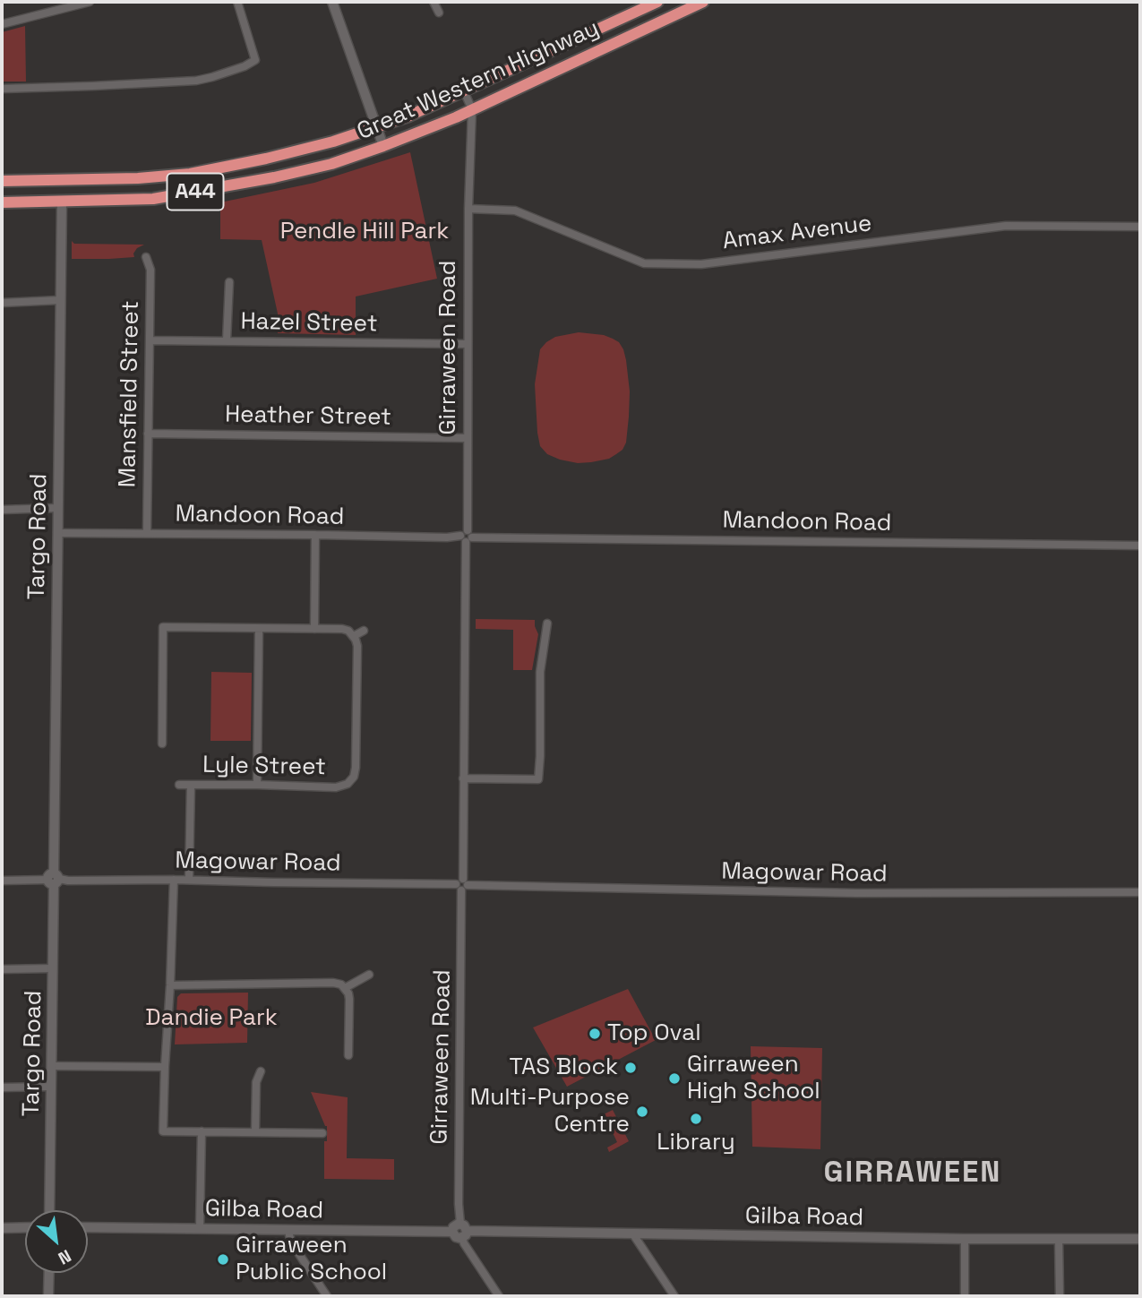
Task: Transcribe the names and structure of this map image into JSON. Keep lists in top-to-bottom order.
{
  "streets": {
    "highway": ["Great Western Highway", "A44"],
    "street": [
      "Amax Avenue",
      "Hazel Street",
      "Girraween Road",
      "Mansfield Street",
      "Heather Street",
      "Mandoon Road",
      "Targo Road",
      "Lyle Street",
      "Magowar Road",
      "Gilba Road"
    ]
  },
  "crossings": [
    ["Great Western Highway", "Girraween Road"],
    ["Great Western Highway", "Targo Road"],
    ["Amax Avenue", "Girraween Road"],
    ["Hazel Street", "Girraween Road"],
    ["Hazel Street", "Mansfield Street"],
    ["Girraween Road", "Heather Street"],
    ["Girraween Road", "Mandoon Road"],
    ["Girraween Road", "Magowar Road"],
    ["Girraween Road", "Gilba Road"],
    ["Mansfield Street", "Heather Street"],
    ["Mansfield Street", "Mandoon Road"],
    ["Mandoon Road", "Targo Road"],
    ["Targo Road", "Magowar Road"]
  ],
  "districts": ["GIRRAWEEN"],
  "parks": ["Pendle Hill Park", "Dandie Park"],
  "places": [
    "Top Oval",
    "TAS Block",
    "Girraween High School",
    "Multi-Purpose Centre",
    "Library",
    "Girraween Public School"
  ],
  "north": "bottom right"
}
